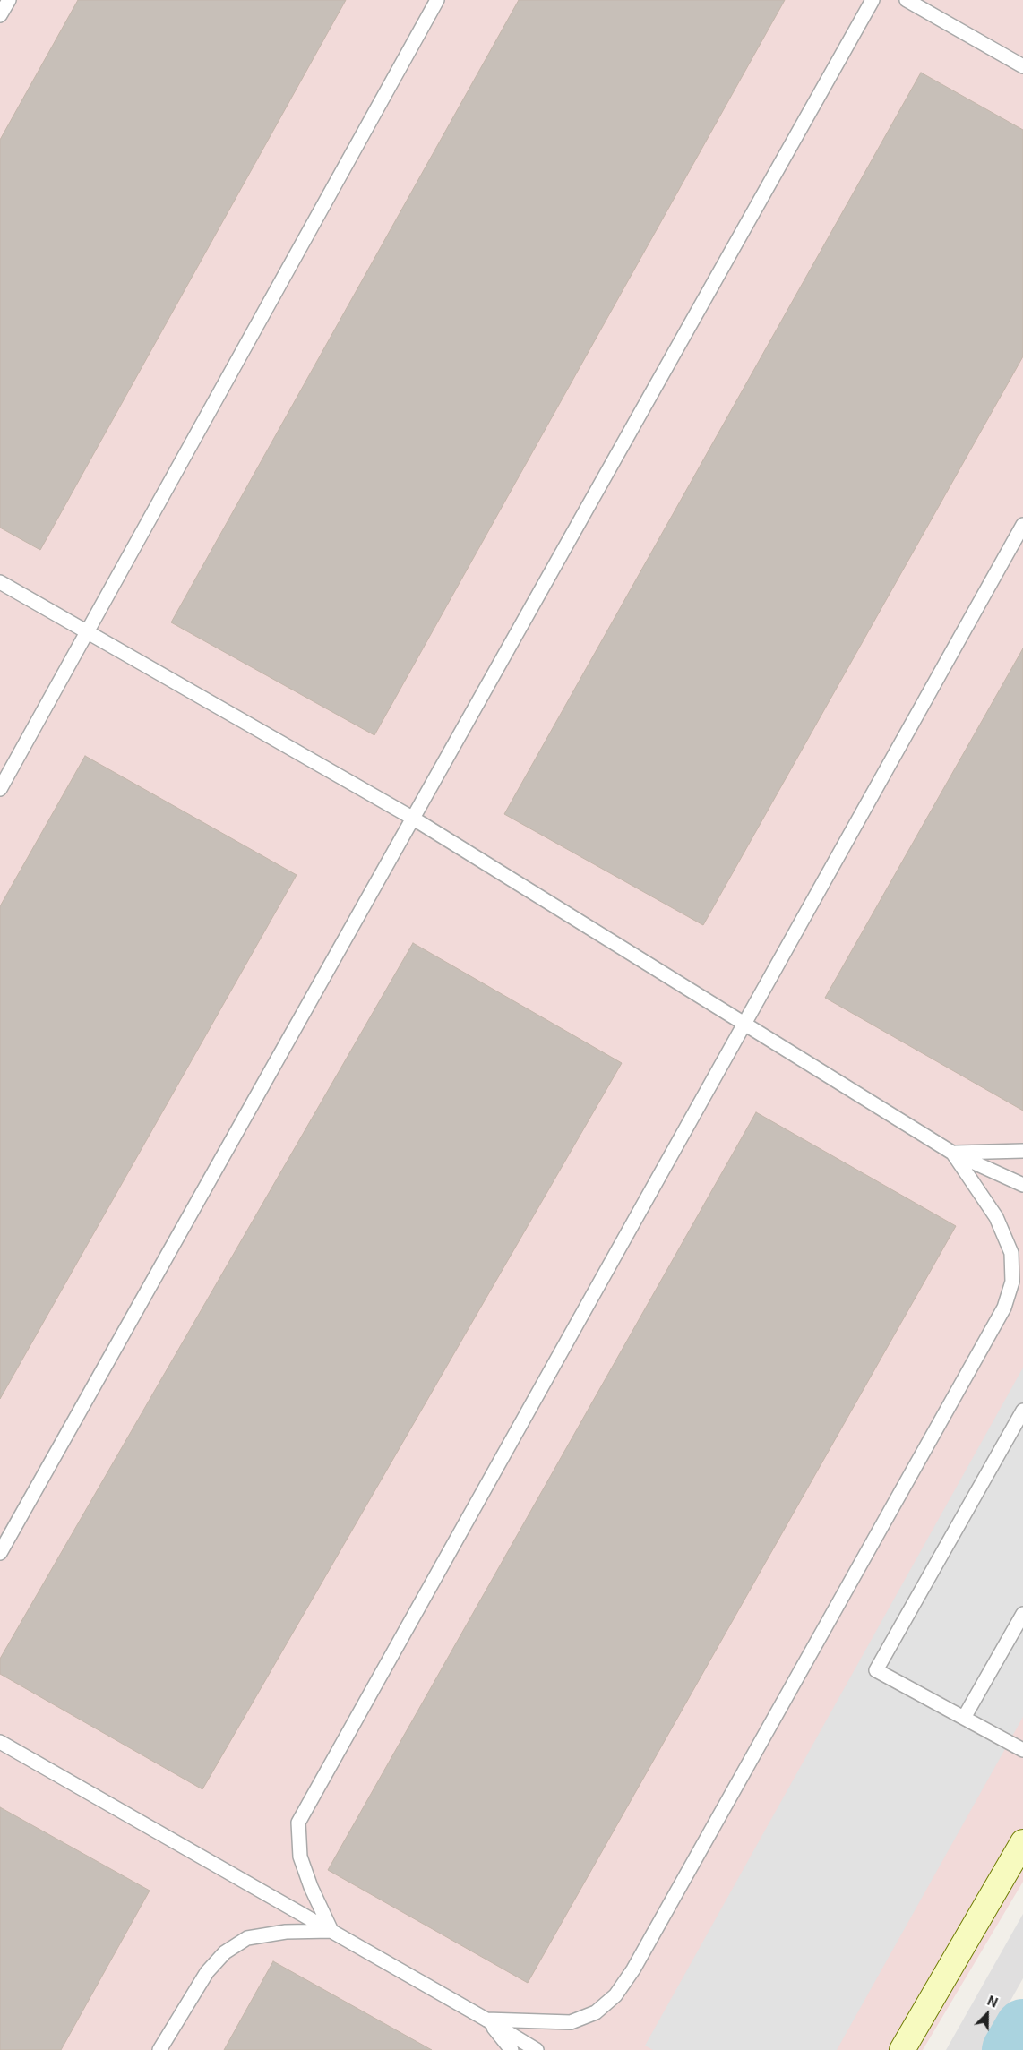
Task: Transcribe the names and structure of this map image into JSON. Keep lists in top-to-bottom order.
{
  "north": "top right"
}
